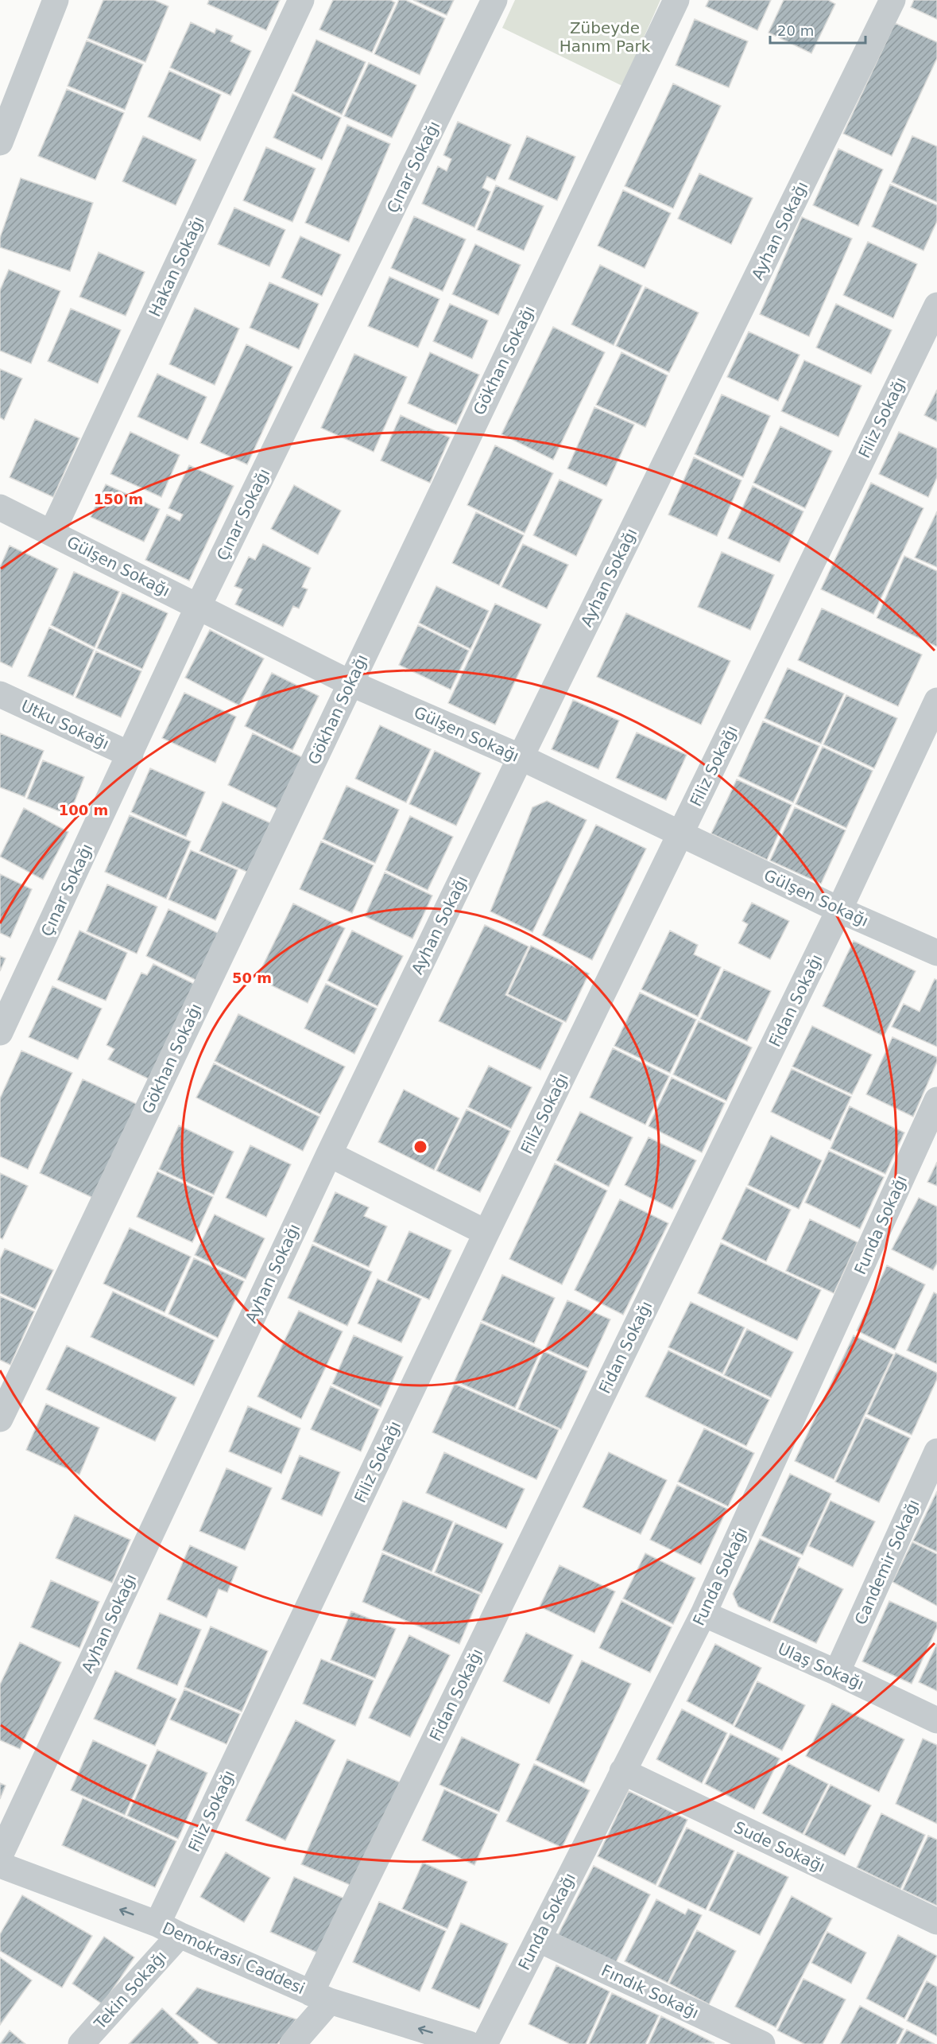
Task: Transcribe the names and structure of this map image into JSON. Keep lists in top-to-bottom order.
{
  "streets": {
    "street": [
      "Çınar Sokağı",
      "Ayhan Sokağı",
      "Hakan Sokağı",
      "Gökhan Sokağı",
      "Filiz Sokağı",
      "Gülşen Sokağı",
      "Utku Sokağı",
      "Fidan Sokağı",
      "Funda Sokağı",
      "Candemir Sokağı",
      "Ulaş Sokağı",
      "Sude Sokağı",
      "Demokrasi Caddesi",
      "Tekin Sokağı",
      "Fındık Sokağı"
    ]
  },
  "crossings": [
    ["Çınar Sokağı", "Gülşen Sokağı"],
    ["Çınar Sokağı", "Utku Sokağı"],
    ["Ayhan Sokağı", "Gülşen Sokağı"],
    ["Ayhan Sokağı", "Demokrasi Caddesi"],
    ["Hakan Sokağı", "Gülşen Sokağı"],
    ["Gökhan Sokağı", "Gülşen Sokağı"],
    ["Filiz Sokağı", "Gülşen Sokağı"],
    ["Filiz Sokağı", "Demokrasi Caddesi"],
    ["Filiz Sokağı", "Tekin Sokağı"],
    ["Gülşen Sokağı", "Fidan Sokağı"],
    ["Fidan Sokağı", "Demokrasi Caddesi"],
    ["Funda Sokağı", "Ulaş Sokağı"],
    ["Funda Sokağı", "Sude Sokağı"],
    ["Funda Sokağı", "Fındık Sokağı"],
    ["Candemir Sokağı", "Ulaş Sokağı"],
    ["Demokrasi Caddesi", "Tekin Sokağı"]
  ],
  "one_way": ["Demokrasi Caddesi"],
  "parks": ["Zübeyde Hanım Park"],
  "scale_bar": "20 m",
  "rings": ["150 m", "100 m", "50 m"]
}
